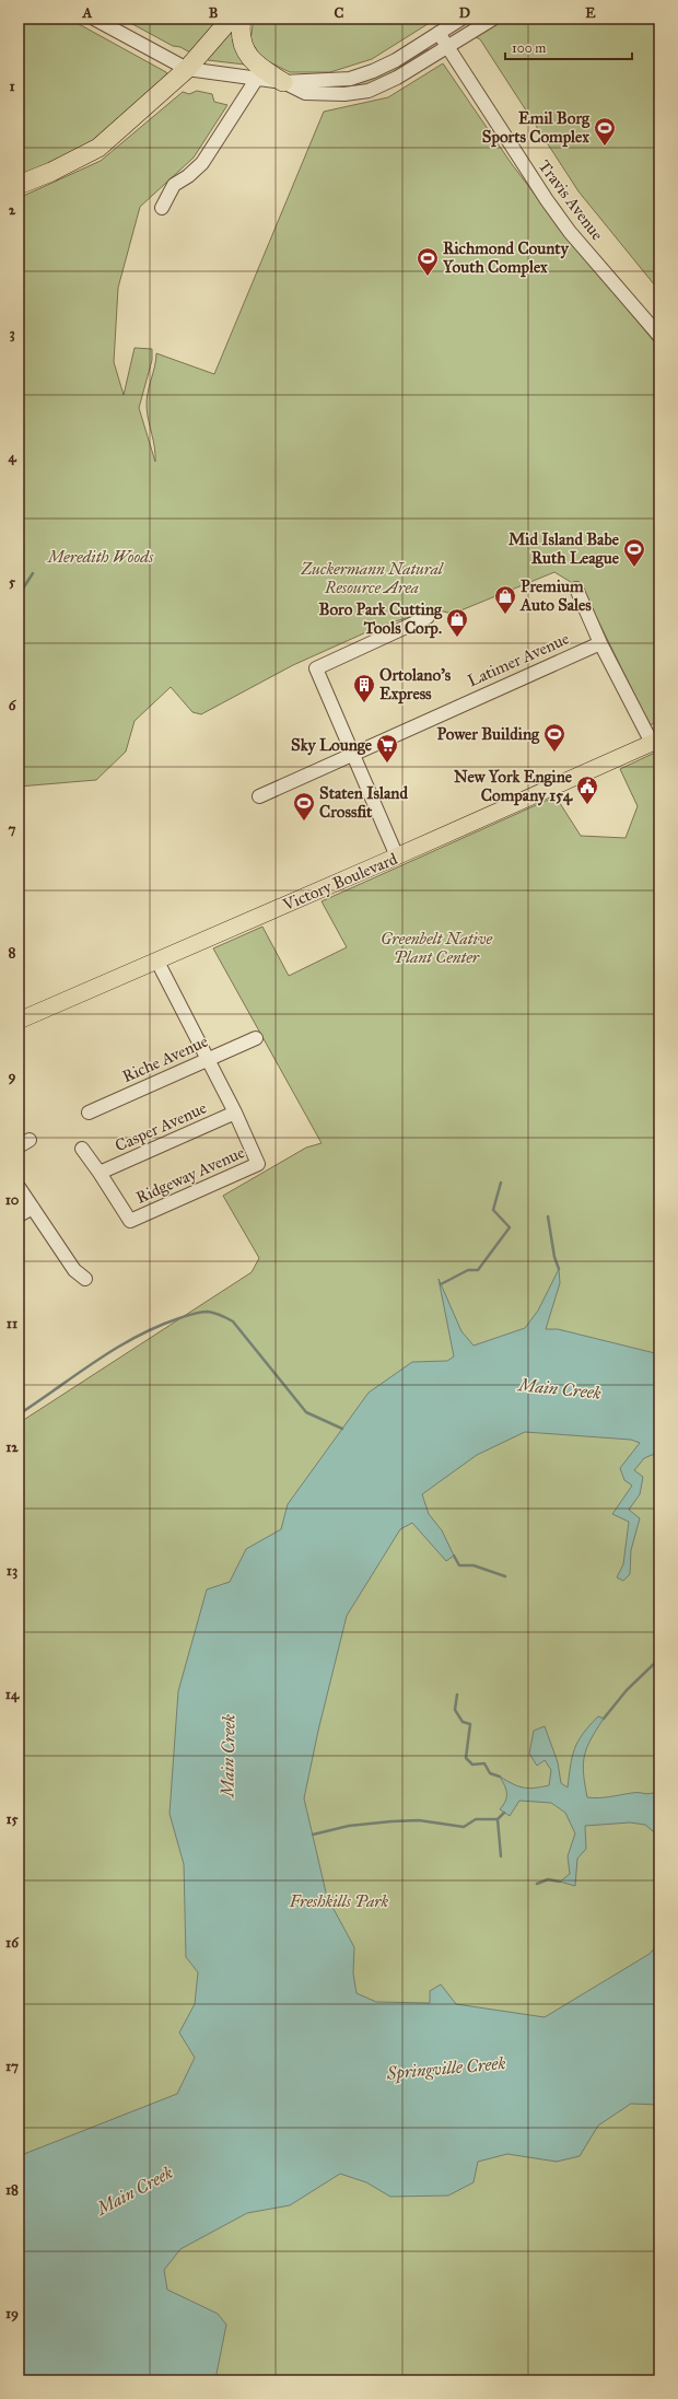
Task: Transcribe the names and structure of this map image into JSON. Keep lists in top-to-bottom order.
{
  "streets": {
    "main road": ["Victory Boulevard"],
    "street": [
      "Travis Avenue",
      "Latimer Avenue",
      "Riche Avenue",
      "Casper Avenue",
      "Ridgeway Avenue"
    ]
  },
  "crossings": [
    ["Victory Boulevard", "Ridgeway Avenue"],
    ["Riche Avenue", "Ridgeway Avenue"],
    ["Casper Avenue", "Ridgeway Avenue"]
  ],
  "water": ["Main Creek", "Springville Creek"],
  "parks": [
    "Meredith Woods",
    "Zuckermann Natural Resource Area",
    "Greenbelt Native Plant Center",
    "Freshkills Park"
  ],
  "places": {
    "sports": [
      "Emil Borg Sports Complex",
      "Richmond County Youth Complex",
      "Mid Island Babe Ruth League",
      "Power Building",
      "Staten Island Crossfit"
    ],
    "shop": ["Premium Auto Sales", "Boro Park Cutting Tools Corp."],
    "building": ["Ortolano's Express"],
    "supermarket": ["Sky Lounge"],
    "public building": ["New York Engine Company 154"]
  },
  "scale_bar": "100 m",
  "grid": {
    "columns": [
      "A",
      "B",
      "C",
      "D",
      "E"
    ],
    "rows": [
      "1",
      "2",
      "3",
      "4",
      "5",
      "6",
      "7",
      "8",
      "9",
      "10",
      "11",
      "12",
      "13",
      "14",
      "15",
      "16",
      "17",
      "18",
      "19"
    ]
  }
}
